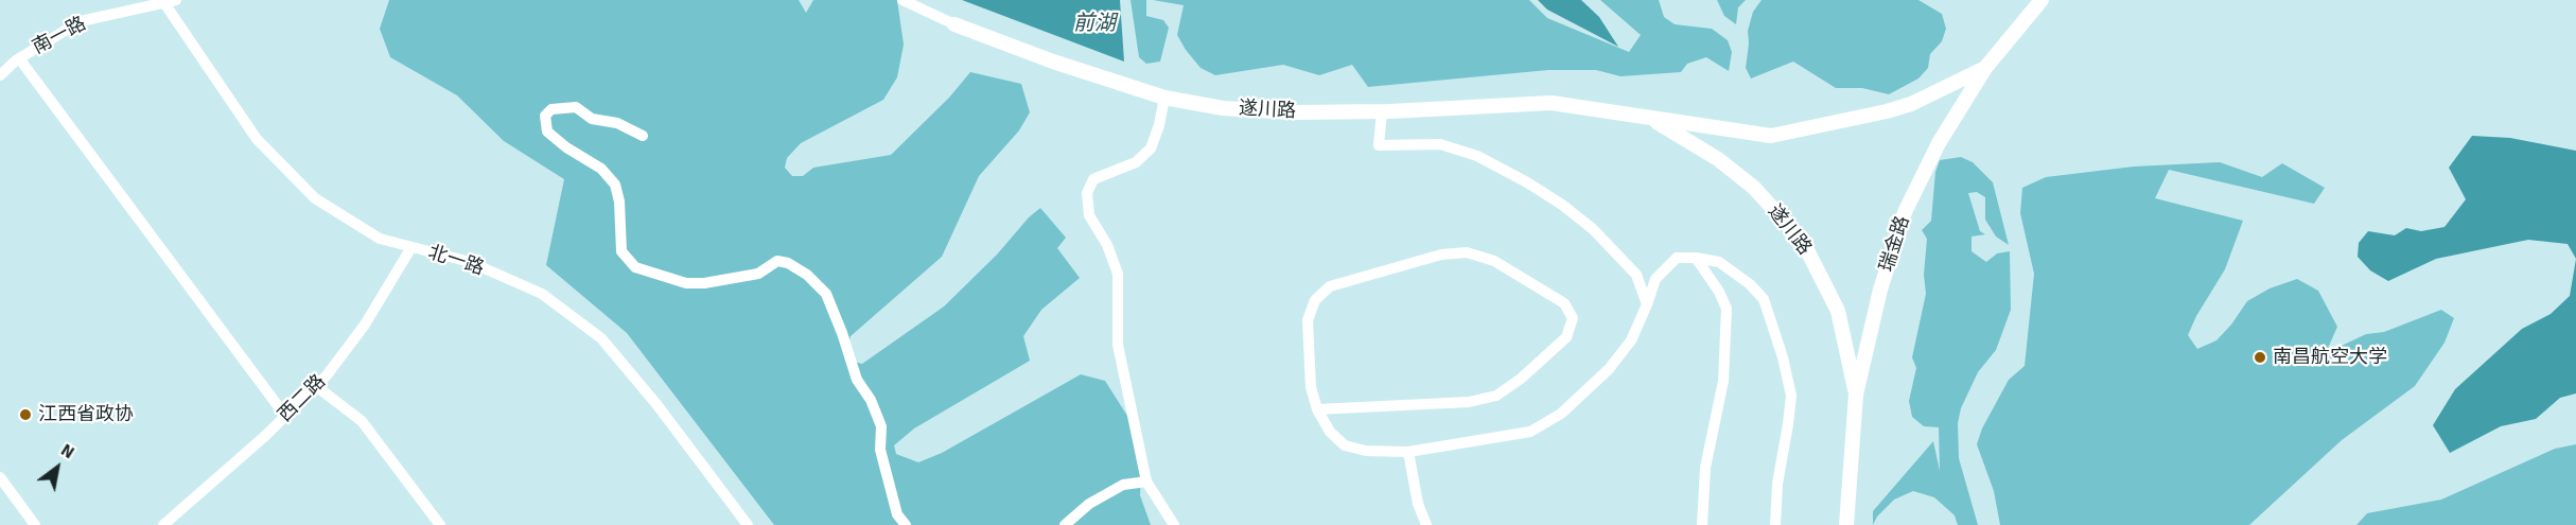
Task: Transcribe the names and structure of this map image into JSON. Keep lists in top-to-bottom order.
{
  "streets": {
    "street": [
      "南一路",
      "遂川路",
      "瑞金路",
      "北一路",
      "西二路"
    ]
  },
  "crossings": [
    ["南一路", "北一路"],
    ["遂川路", "瑞金路"],
    ["北一路", "西二路"]
  ],
  "water": ["前湖"],
  "places": ["南昌航空大学", "江西省政协"],
  "north": "top right"
}
